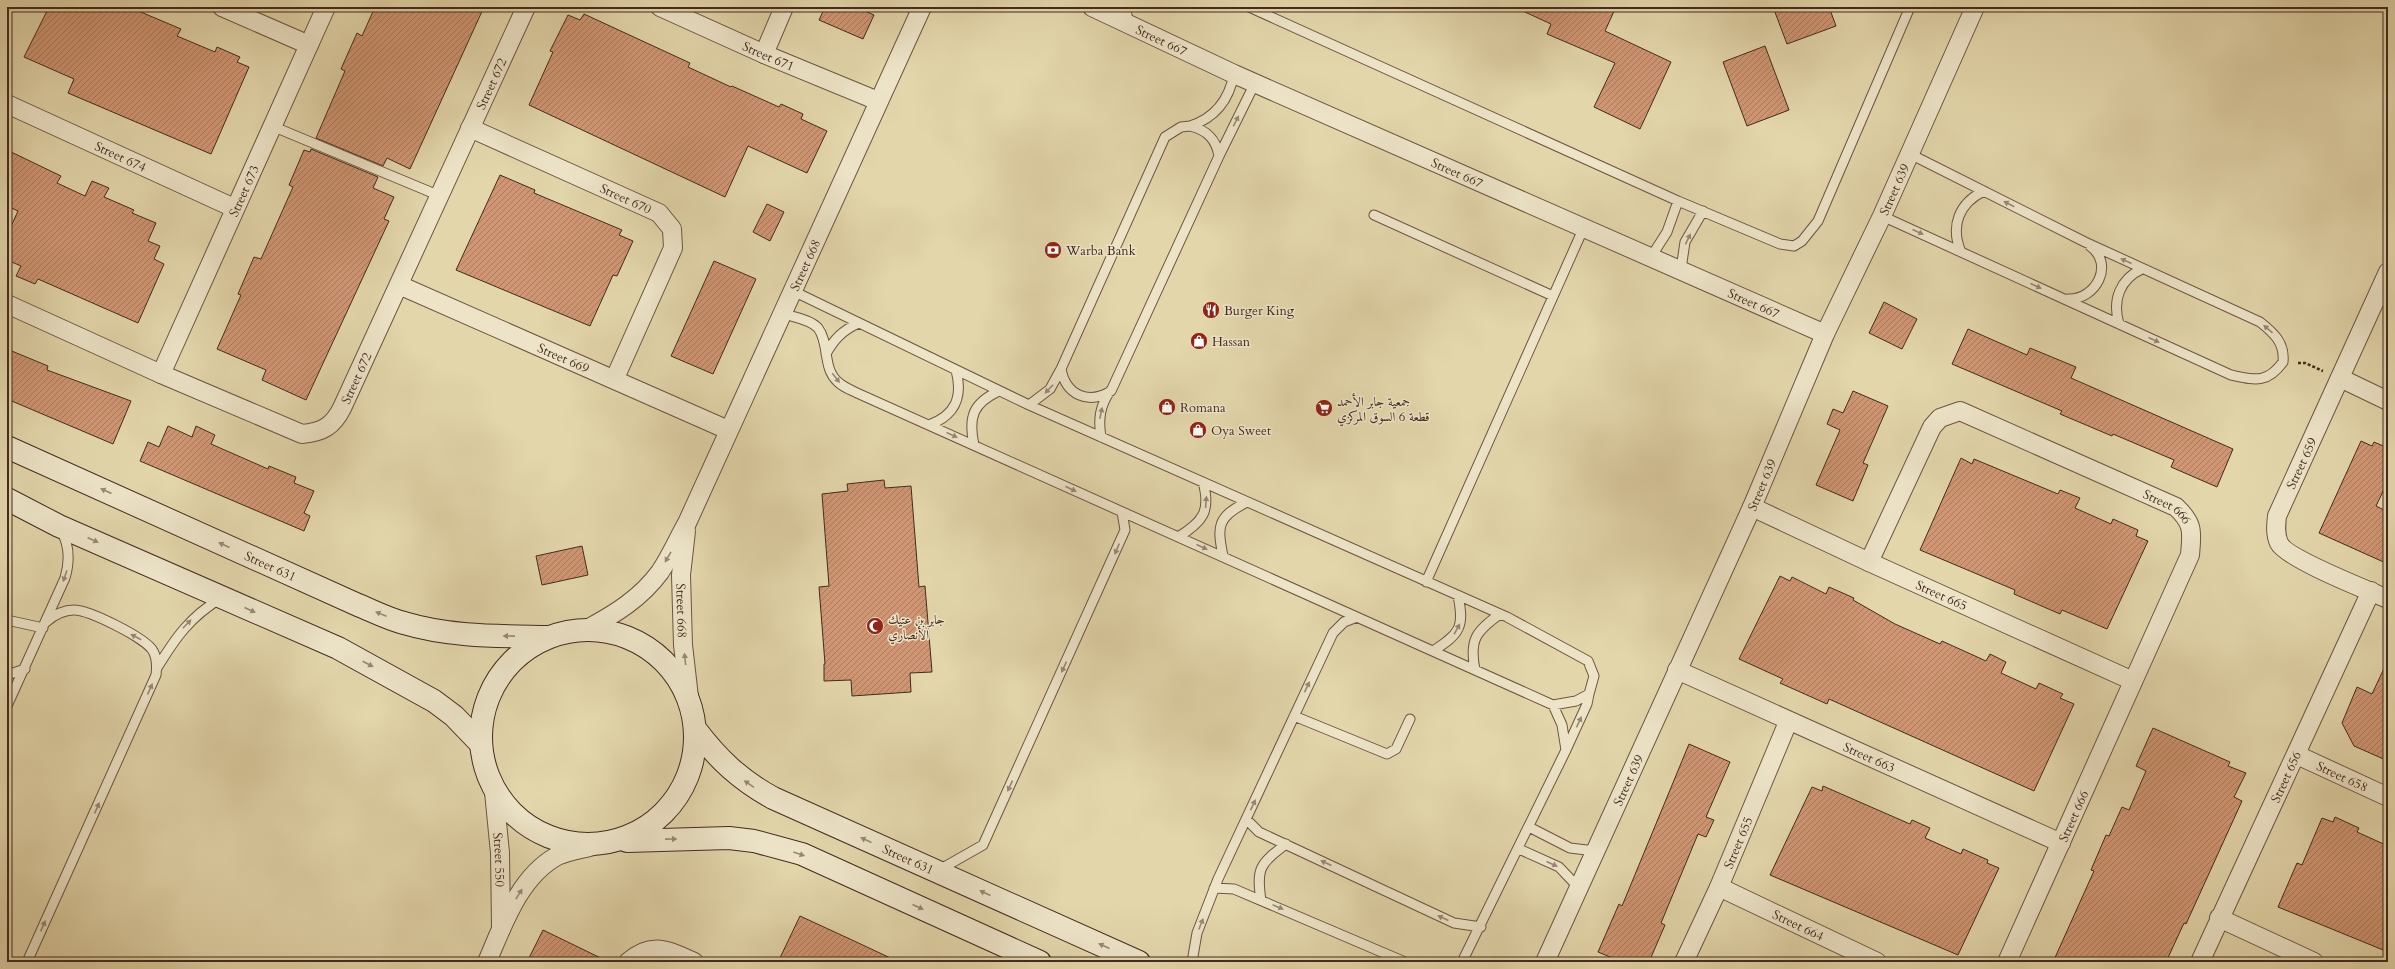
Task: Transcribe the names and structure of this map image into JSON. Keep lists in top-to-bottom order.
{
  "streets": {
    "main road": ["Street 631"],
    "street": [
      "Street 667",
      "Street 671",
      "Street 672",
      "Street 674",
      "Street 639",
      "Street 673",
      "Street 670",
      "Street 668",
      "Street 669",
      "Street 659",
      "Street 666",
      "Street 665",
      "Street 663",
      "Street 658",
      "Street 656",
      "Street 655",
      "Street 550",
      "Street 664"
    ]
  },
  "crossings": [
    ["Street 667", "Street 639"],
    ["Street 671", "Street 668"],
    ["Street 672", "Street 673"],
    ["Street 672", "Street 670"],
    ["Street 672", "Street 669"],
    ["Street 674", "Street 673"],
    ["Street 639", "Street 665"],
    ["Street 639", "Street 663"],
    ["Street 670", "Street 669"],
    ["Street 668", "Street 669"],
    ["Street 659", "Street 656"],
    ["Street 666", "Street 665"],
    ["Street 666", "Street 663"],
    ["Street 663", "Street 655"],
    ["Street 658", "Street 656"],
    ["Street 655", "Street 664"]
  ],
  "one_way": ["Street 550"],
  "places": {
    "bank": ["Warba Bank"],
    "restaurant": ["Burger King"],
    "shop": ["Hassan", "Romana", "Oya Sweet"],
    "supermarket": ["جمعية جابر الأحمد قطعة 6 السوق المركزي"],
    "mosque": ["جابر بن عتيك الأنصاري"]
  }
}
